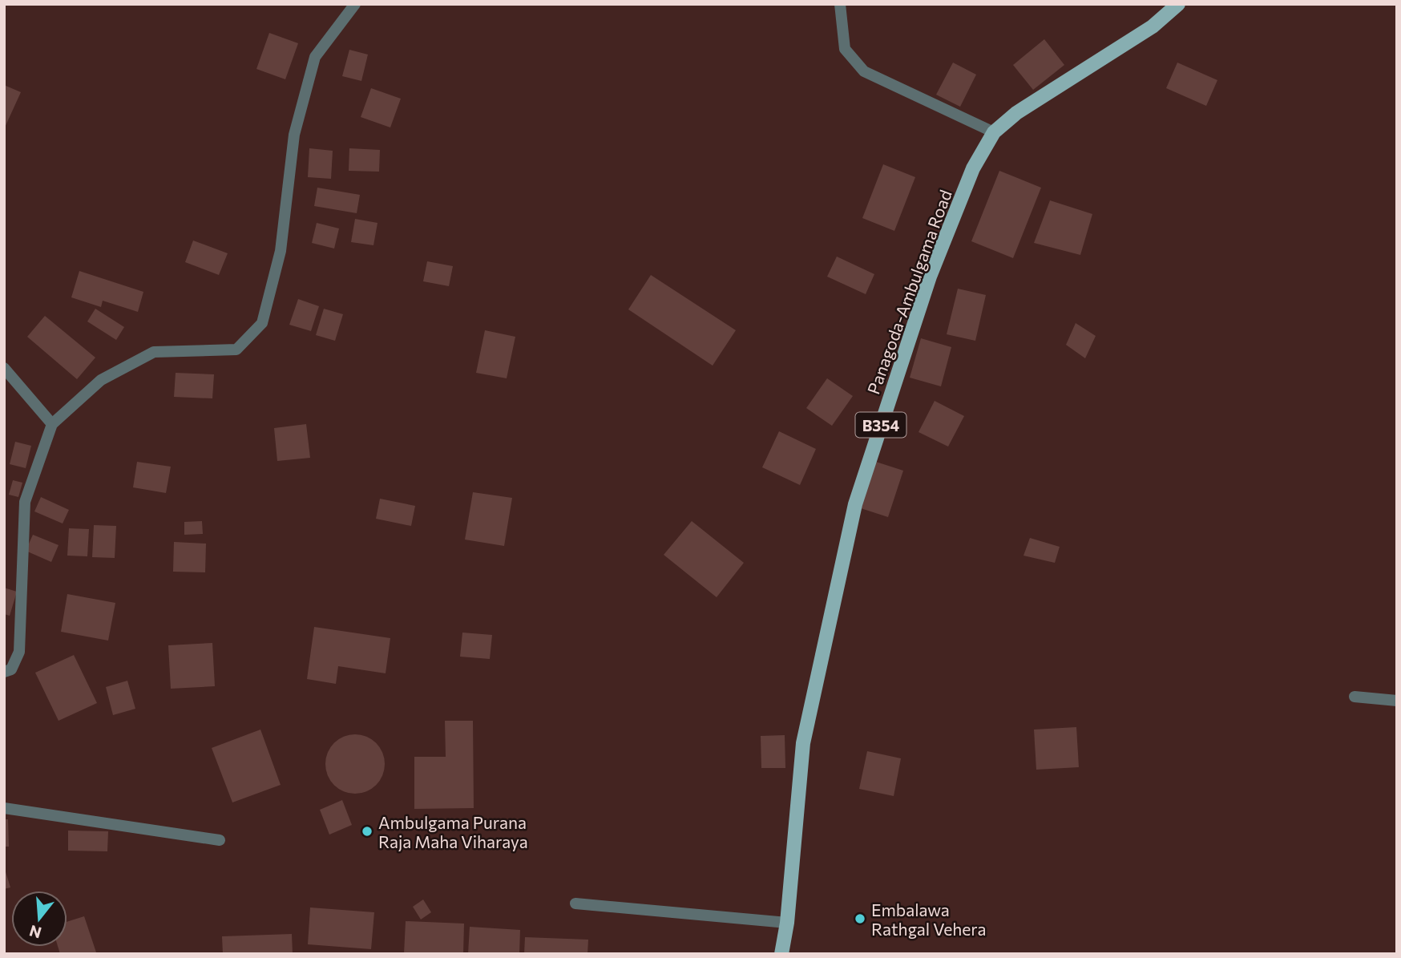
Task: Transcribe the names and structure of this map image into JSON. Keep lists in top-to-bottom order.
{
  "streets": {
    "main road": ["Panagoda-Ambulgama Road", "B354"]
  },
  "places": ["Ambulgama Purana Raja Maha Viharaya", "Embalawa Rathgal Vehera"],
  "north": "bottom"
}
